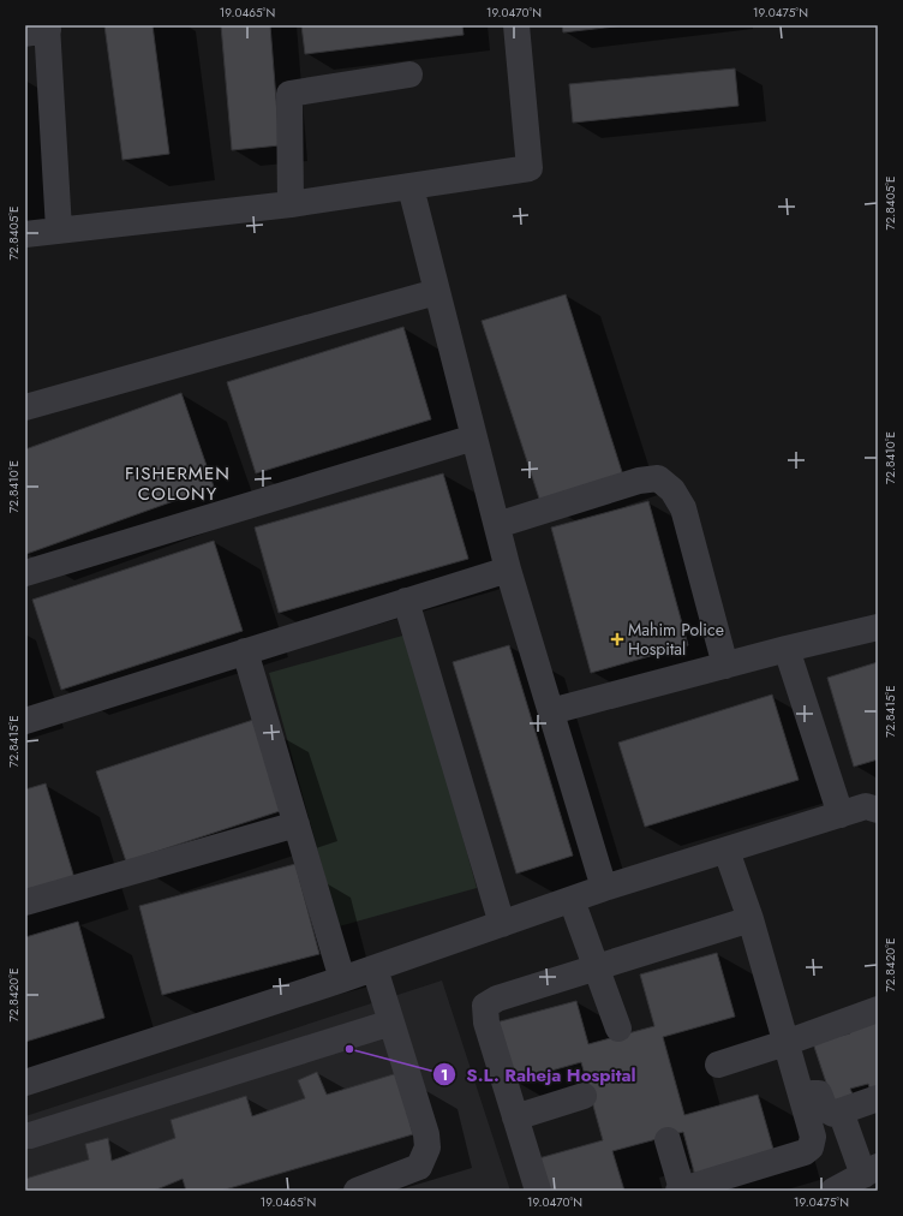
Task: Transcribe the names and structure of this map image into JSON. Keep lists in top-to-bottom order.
{
  "districts": ["FISHERMEN COLONY"],
  "places": {
    "health": ["Mahim Police Hospital"],
    "other": ["S.L. Raheja Hospital"]
  },
  "coordinates": [
    "19.0465°N",
    "19.0470°N",
    "19.0475°N",
    "72.8405°E",
    "72.8410°E",
    "72.8415°E",
    "72.8420°E"
  ]
}
